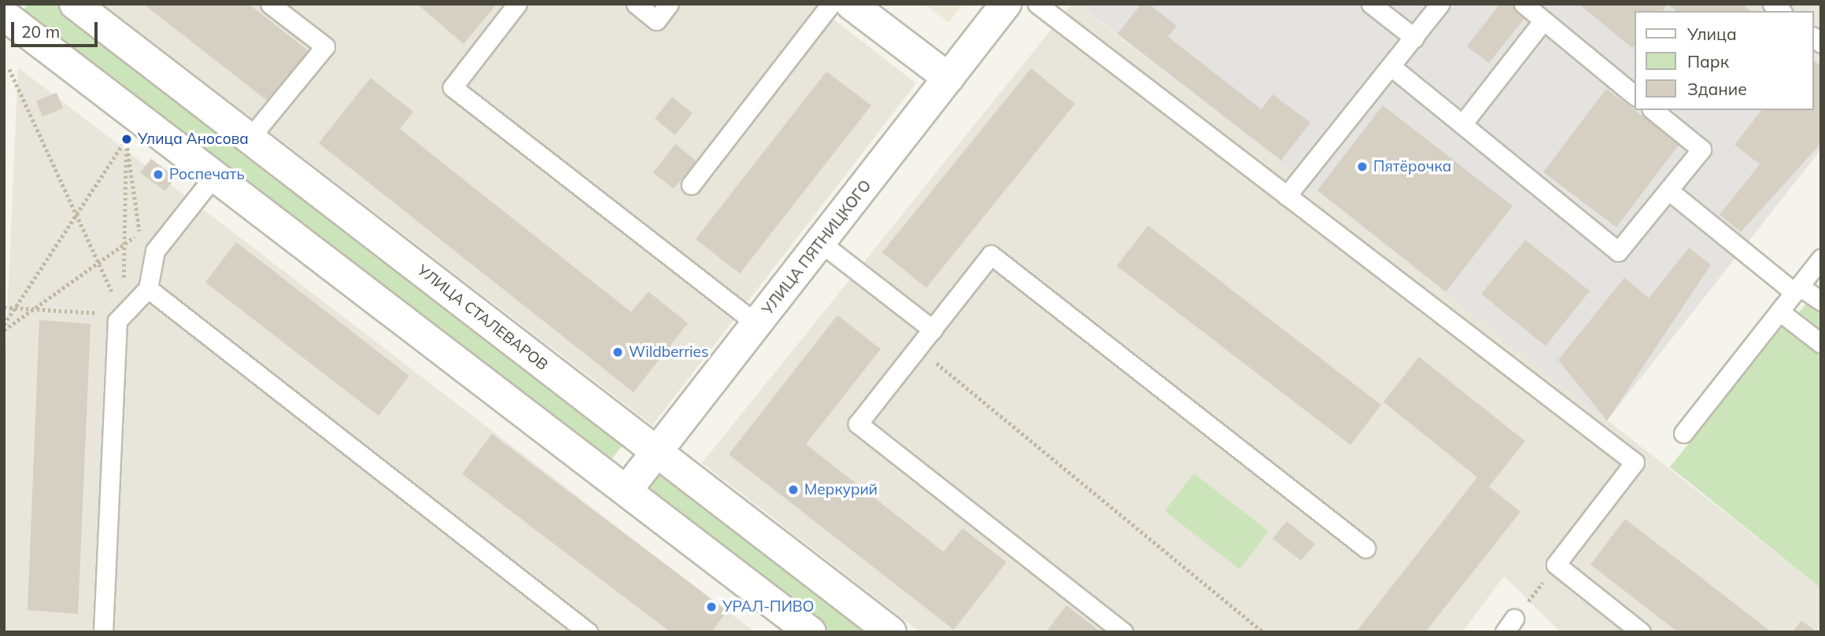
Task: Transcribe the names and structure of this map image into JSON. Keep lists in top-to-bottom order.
{
  "streets": {
    "street": ["УЛИЦА ПЯТНИЦКОГО", "УЛИЦА СТАЛЕВАРОВ"]
  },
  "crossings": [
    ["УЛИЦА ПЯТНИЦКОГО", "УЛИЦА СТАЛЕВАРОВ"]
  ],
  "places": [
    "Улица Аносова",
    "Пятёрочка",
    "Роспечать",
    "Wildberries",
    "Меркурий",
    "УРАЛ-ПИВО"
  ],
  "legend": ["Улица", "Парк", "Здание"],
  "scale_bar": "20 m"
}
